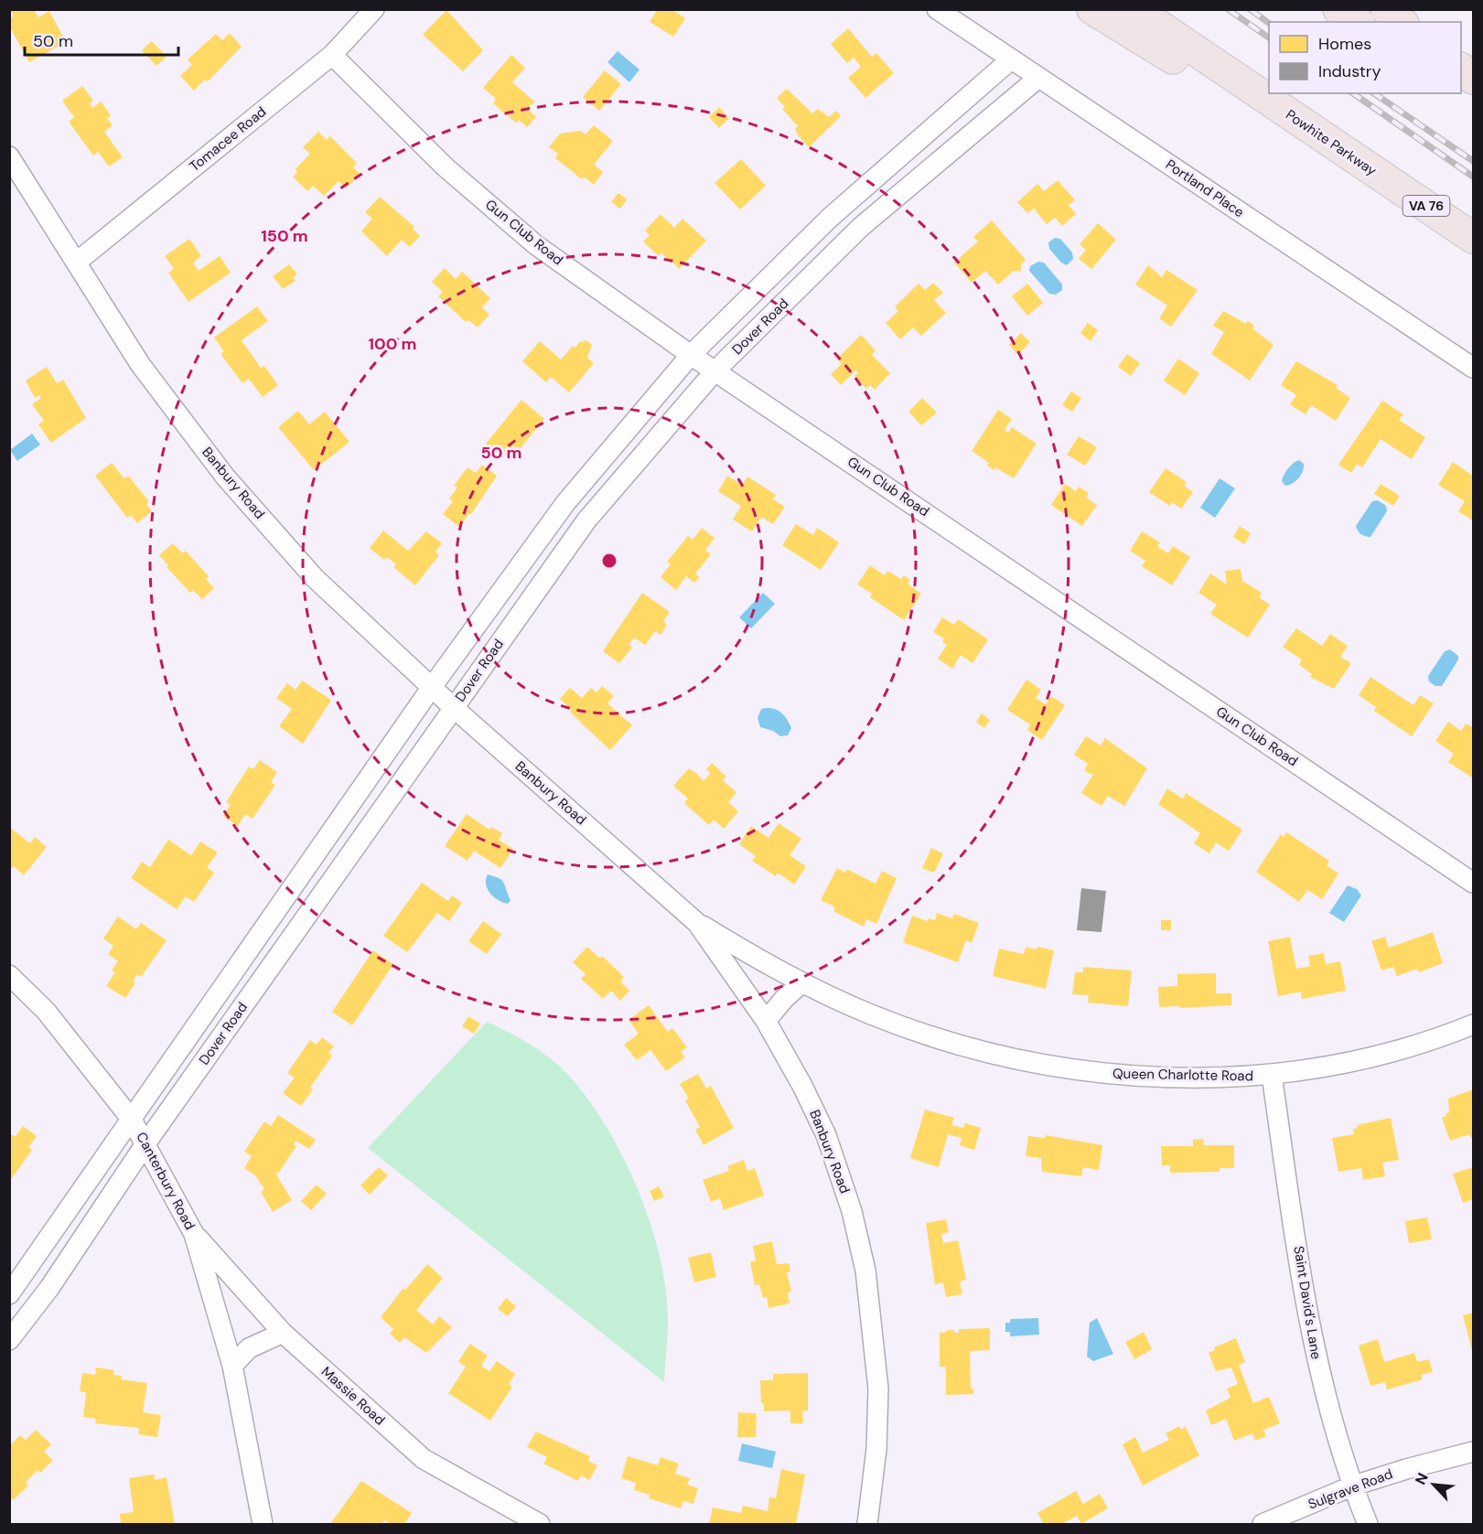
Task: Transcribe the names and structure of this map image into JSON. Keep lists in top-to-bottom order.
{
  "streets": {
    "highway": ["Powhite Parkway", "VA 76"],
    "street": [
      "Tomacee Road",
      "Portland Place",
      "Gun Club Road",
      "Dover Road",
      "Banbury Road",
      "Queen Charlotte Road",
      "Canterbury Road",
      "Saint David's Lane",
      "Massie Road",
      "Sulgrave Road"
    ]
  },
  "crossings": [
    ["Tomacee Road", "Gun Club Road"],
    ["Tomacee Road", "Banbury Road"],
    ["Portland Place", "Dover Road"],
    ["Gun Club Road", "Dover Road"],
    ["Dover Road", "Banbury Road"],
    ["Dover Road", "Canterbury Road"],
    ["Banbury Road", "Queen Charlotte Road"],
    ["Queen Charlotte Road", "Saint David's Lane"],
    ["Canterbury Road", "Massie Road"],
    ["Saint David's Lane", "Sulgrave Road"]
  ],
  "legend": ["Homes", "Industry"],
  "scale_bar": "50 m",
  "north": "top left",
  "rings": ["150 m", "100 m", "50 m"]
}
